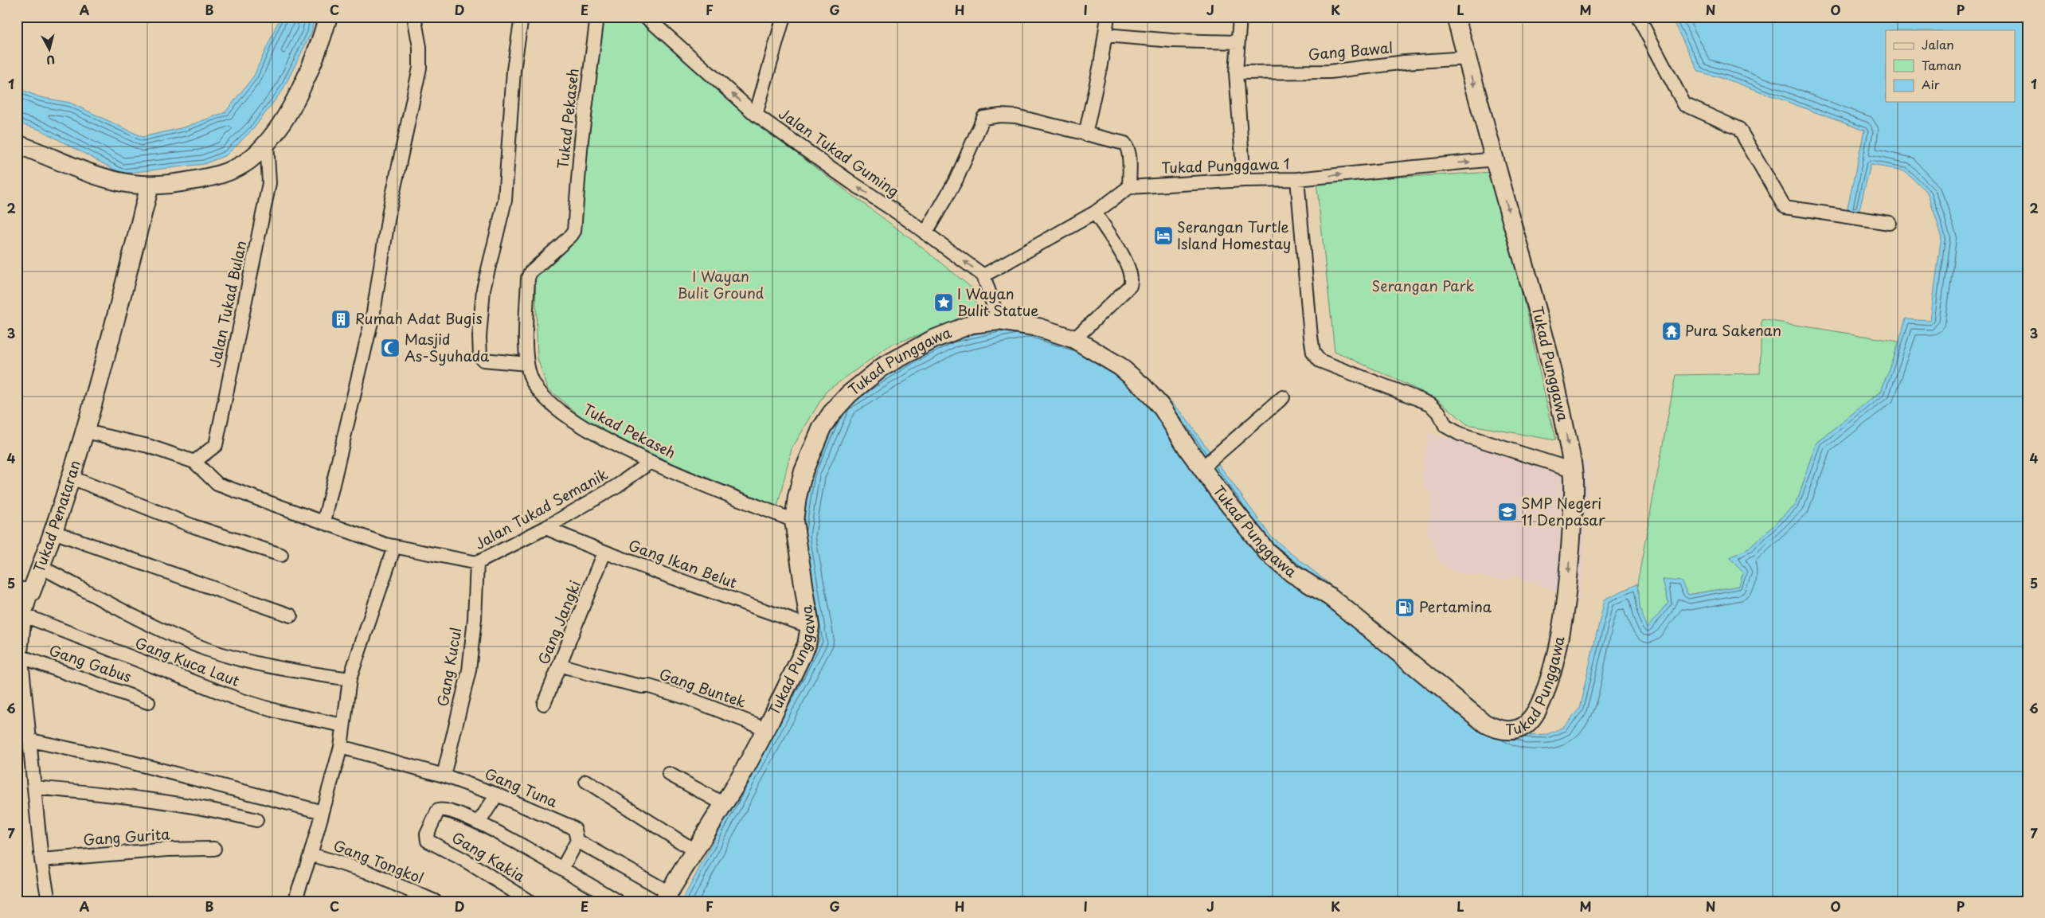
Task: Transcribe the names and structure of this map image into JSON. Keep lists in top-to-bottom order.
{
  "streets": {
    "street": [
      "Gang Bawal",
      "Tukad Pekaseh",
      "Jalan Tukad Guming",
      "Tukad Punggawa 1",
      "Jalan Tukad Bulan",
      "Tukad Punggawa",
      "Jalan Tukad Semanik",
      "Tukad Penataran",
      "Gang Ikan Belut",
      "Gang Jangki",
      "Gang Kuca Laut",
      "Gang Gabus",
      "Gang Kucul",
      "Gang Buntek",
      "Gang Tuna",
      "Gang Gurita",
      "Gang Kakia",
      "Gang Tongkol"
    ]
  },
  "crossings": [
    ["Gang Bawal", "Tukad Punggawa"],
    ["Tukad Pekaseh", "Tukad Punggawa"],
    ["Tukad Pekaseh", "Jalan Tukad Semanik"],
    ["Tukad Punggawa 1", "Tukad Punggawa"],
    ["Tukad Punggawa", "Gang Ikan Belut"],
    ["Tukad Punggawa", "Gang Buntek"],
    ["Tukad Punggawa", "Gang Tuna"],
    ["Jalan Tukad Semanik", "Gang Ikan Belut"],
    ["Jalan Tukad Semanik", "Gang Kucul"],
    ["Tukad Penataran", "Gang Kuca Laut"],
    ["Tukad Penataran", "Gang Gabus"],
    ["Tukad Penataran", "Gang Gurita"],
    ["Gang Ikan Belut", "Gang Jangki"],
    ["Gang Jangki", "Gang Buntek"],
    ["Gang Kucul", "Gang Tuna"]
  ],
  "one_way": ["Jalan Tukad Guming", "Tukad Punggawa 1"],
  "parks": ["I Wayan Bulit Ground", "Serangan Park"],
  "places": {
    "hotel": ["Serangan Turtle Island Homestay"],
    "place": ["I Wayan Bulit Statue"],
    "building": ["Rumah Adat Bugis"],
    "temple": ["Pura Sakenan"],
    "mosque": ["Masjid As-Syuhada"],
    "school or university": ["SMP Negeri 11 Denpasar"],
    "fuel station": ["Pertamina"]
  },
  "legend": ["Jalan", "Taman", "Air"],
  "north": "bottom",
  "grid": {
    "columns": [
      "A",
      "B",
      "C",
      "D",
      "E",
      "F",
      "G",
      "H",
      "I",
      "J",
      "K",
      "L",
      "M",
      "N",
      "O",
      "P"
    ],
    "rows": [
      "1",
      "2",
      "3",
      "4",
      "5",
      "6",
      "7"
    ]
  }
}
